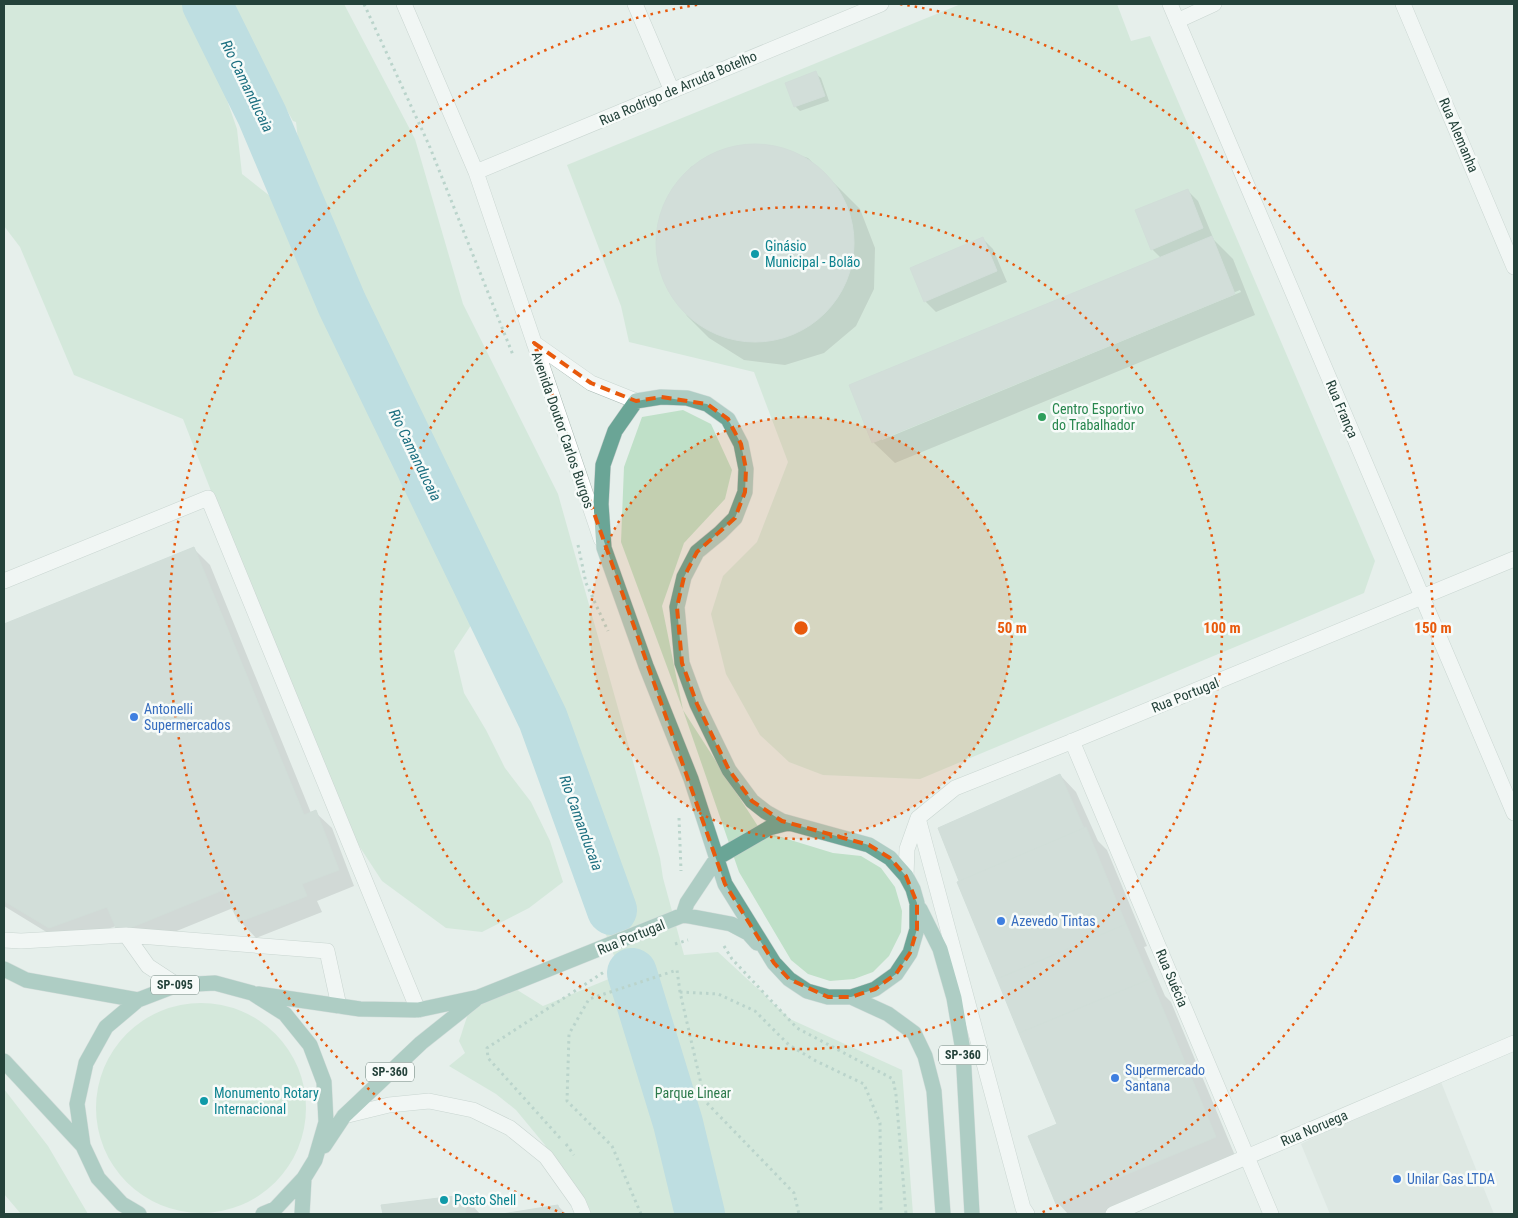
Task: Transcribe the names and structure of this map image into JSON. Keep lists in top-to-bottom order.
{
  "streets": {
    "main road": [
      "Avenida Doutor Carlos Burgos",
      "Rua Portugal",
      "SP-095",
      "SP-360"
    ],
    "street": [
      "Rua Rodrigo de Arruda Botelho",
      "Rua Alemanha",
      "Rua França",
      "Rua Suécia",
      "Rua Noruega"
    ]
  },
  "crossings": [
    ["Rua Rodrigo de Arruda Botelho", "Avenida Doutor Carlos Burgos"],
    ["Rua França", "Rua Portugal"],
    ["Avenida Doutor Carlos Burgos", "SP-360"],
    ["Rua Portugal", "Rua Suécia"],
    ["Rua Portugal", "SP-095"],
    ["Rua Portugal", "SP-360"],
    ["Rua Suécia", "Rua Noruega"]
  ],
  "water": ["Rio Camanducaia"],
  "parks": ["Parque Linear"],
  "places": [
    "Ginásio Municipal - Bolão",
    "Centro Esportivo do Trabalhador",
    "Antonelli Supermercados",
    "Azevedo Tintas",
    "Supermercado Santana",
    "Monumento Rotary Internacional",
    "Unilar Gas LTDA",
    "Posto Shell"
  ],
  "rings": ["50 m", "100 m", "150 m"]
}
